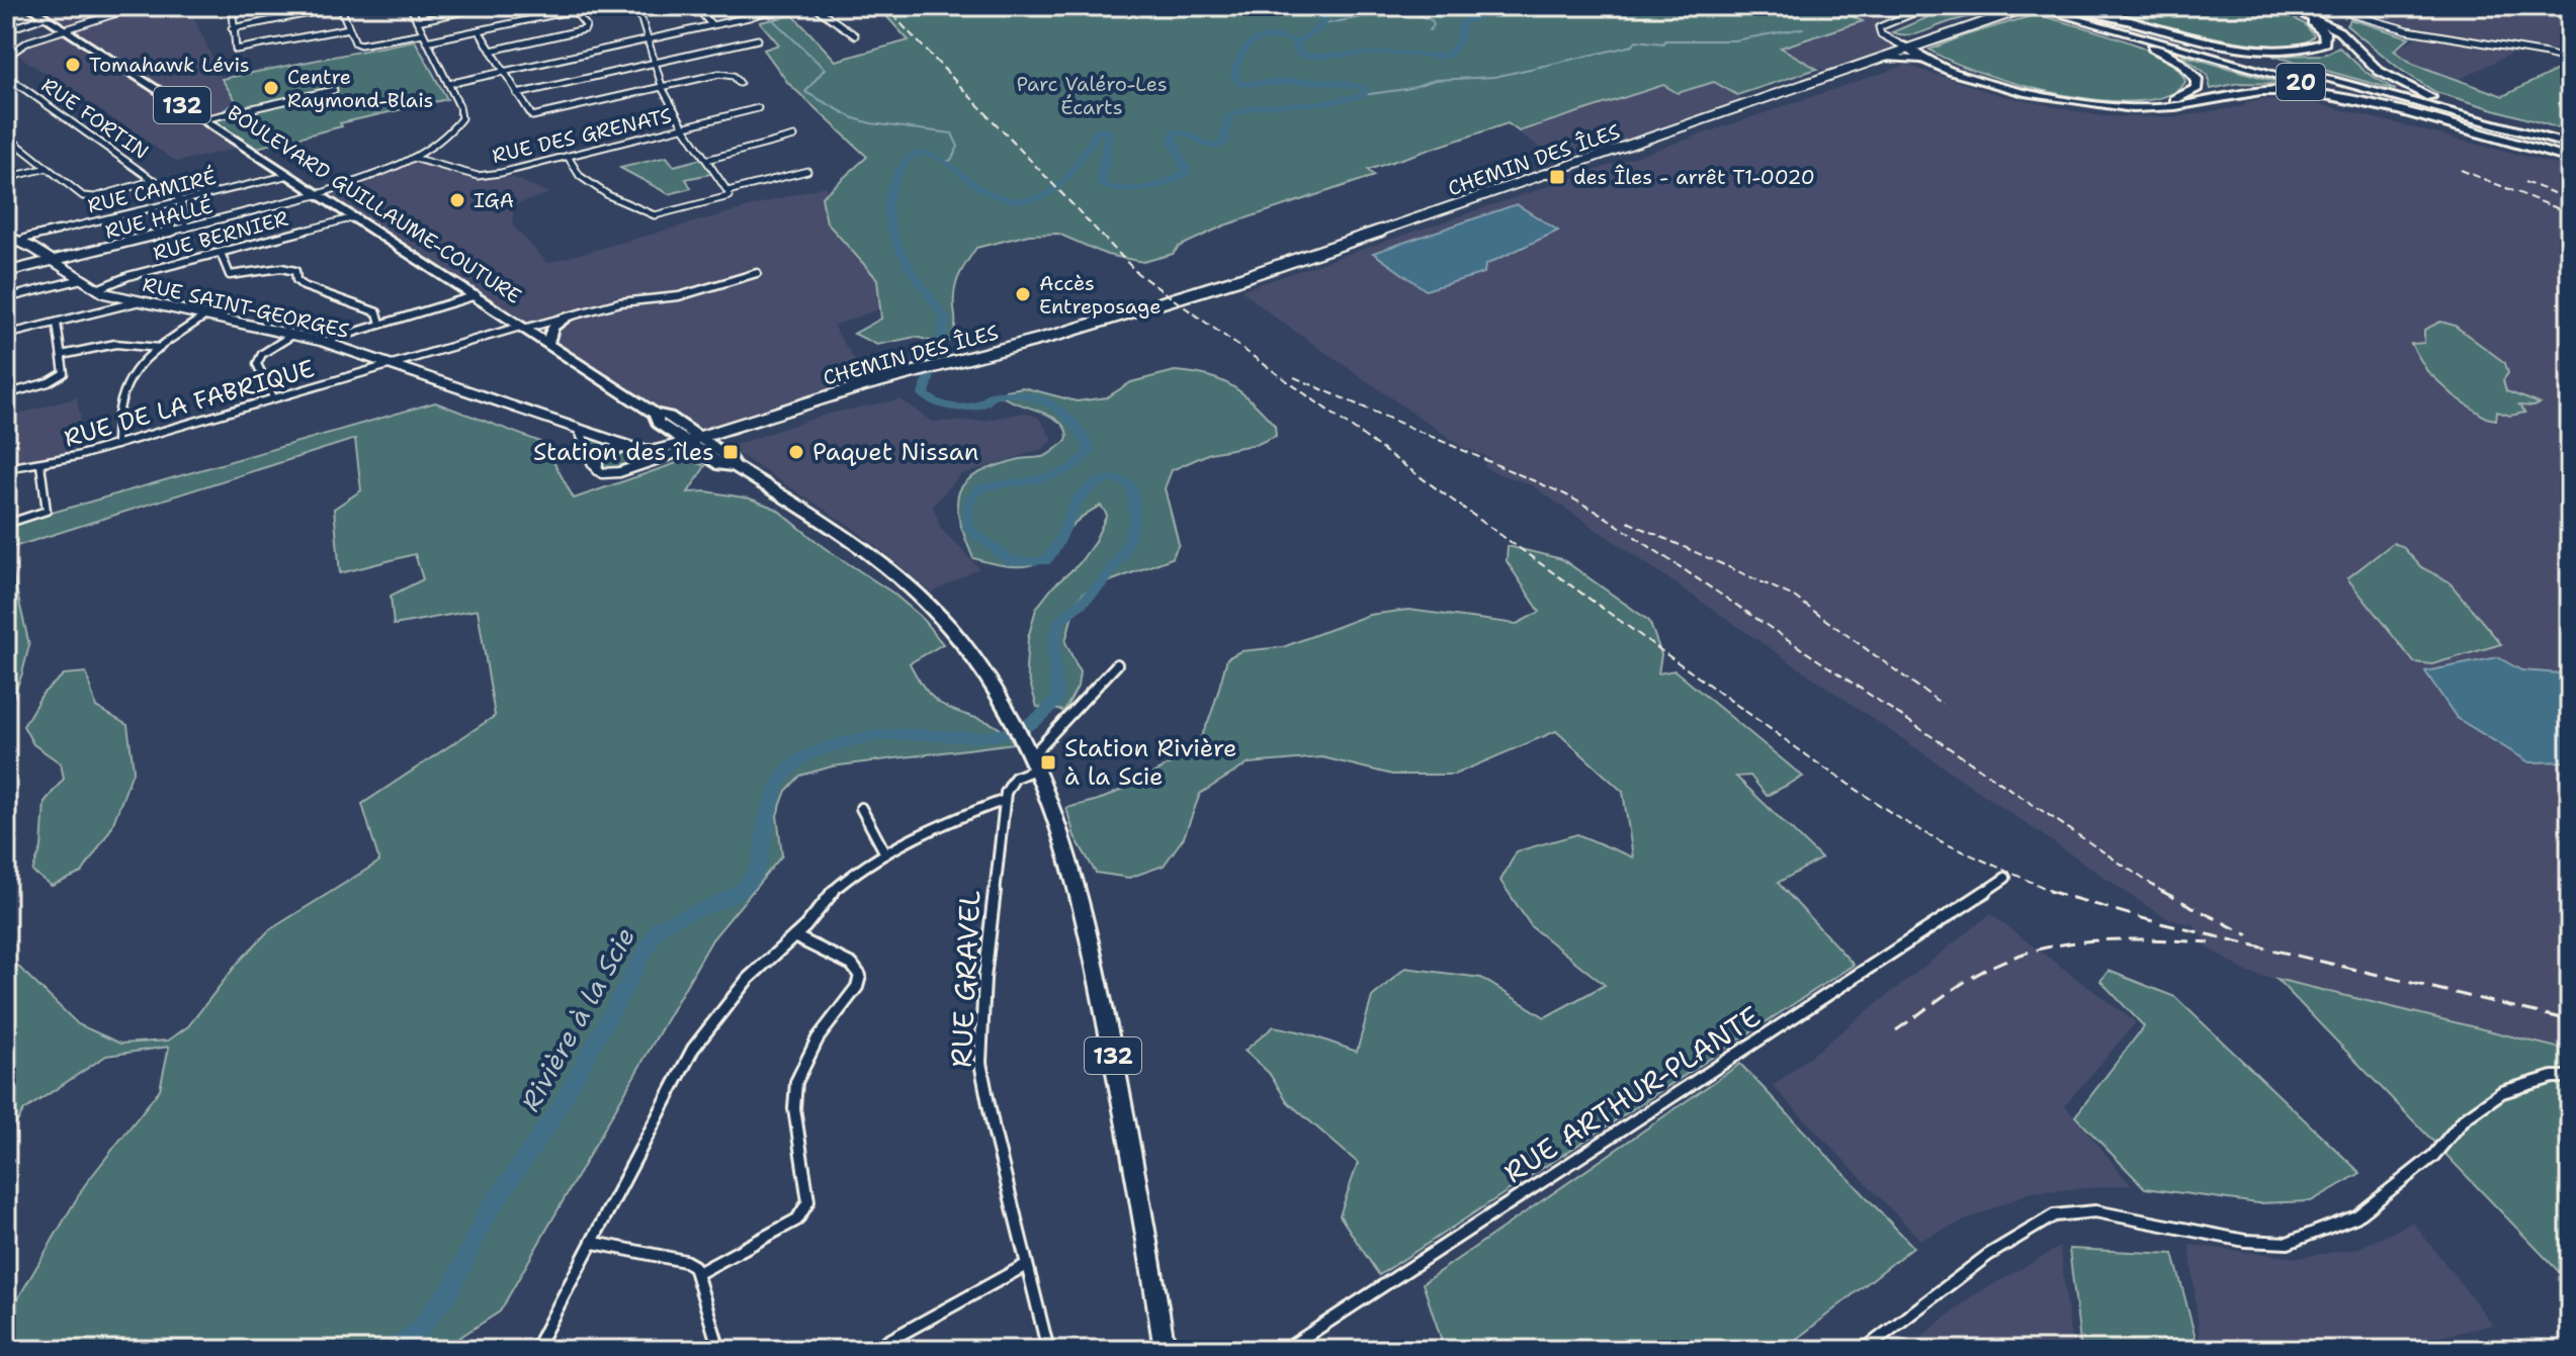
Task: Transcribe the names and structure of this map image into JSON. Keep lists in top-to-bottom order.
{
  "streets": {
    "highway": ["20"],
    "main road": ["132", "CHEMIN DES ÎLES", "BOULEVARD GUILLAUME-COUTURE"],
    "street": [
      "RUE FORTIN",
      "RUE DES GRENATS",
      "RUE CAMIRÉ",
      "RUE HALLÉ",
      "RUE BERNIER",
      "RUE SAINT-GEORGES",
      "RUE DE LA FABRIQUE",
      "RUE GRAVEL",
      "RUE ARTHUR-PLANTE"
    ]
  },
  "crossings": [
    ["20", "CHEMIN DES ÎLES"],
    ["RUE FORTIN", "RUE CAMIRÉ"],
    ["CHEMIN DES ÎLES", "BOULEVARD GUILLAUME-COUTURE"],
    ["CHEMIN DES ÎLES", "RUE SAINT-GEORGES"],
    ["RUE CAMIRÉ", "BOULEVARD GUILLAUME-COUTURE"],
    ["RUE CAMIRÉ", "RUE SAINT-GEORGES"],
    ["BOULEVARD GUILLAUME-COUTURE", "RUE HALLÉ"],
    ["BOULEVARD GUILLAUME-COUTURE", "RUE BERNIER"],
    ["BOULEVARD GUILLAUME-COUTURE", "RUE SAINT-GEORGES"],
    ["BOULEVARD GUILLAUME-COUTURE", "RUE DE LA FABRIQUE"],
    ["RUE HALLÉ", "RUE SAINT-GEORGES"],
    ["RUE BERNIER", "RUE SAINT-GEORGES"],
    ["RUE SAINT-GEORGES", "RUE DE LA FABRIQUE"]
  ],
  "water": ["Rivière à la Scie"],
  "parks": ["Parc Valéro-Les Écarts"],
  "places": {
    "other": [
      "Tomahawk Lévis",
      "Centre Raymond-Blais",
      "IGA",
      "Accès Entreposage",
      "Paquet Nissan"
    ],
    "transit": ["des Îles - arrêt T1-0020", "Station des îles", "Station Rivière à la Scie"]
  }
}
